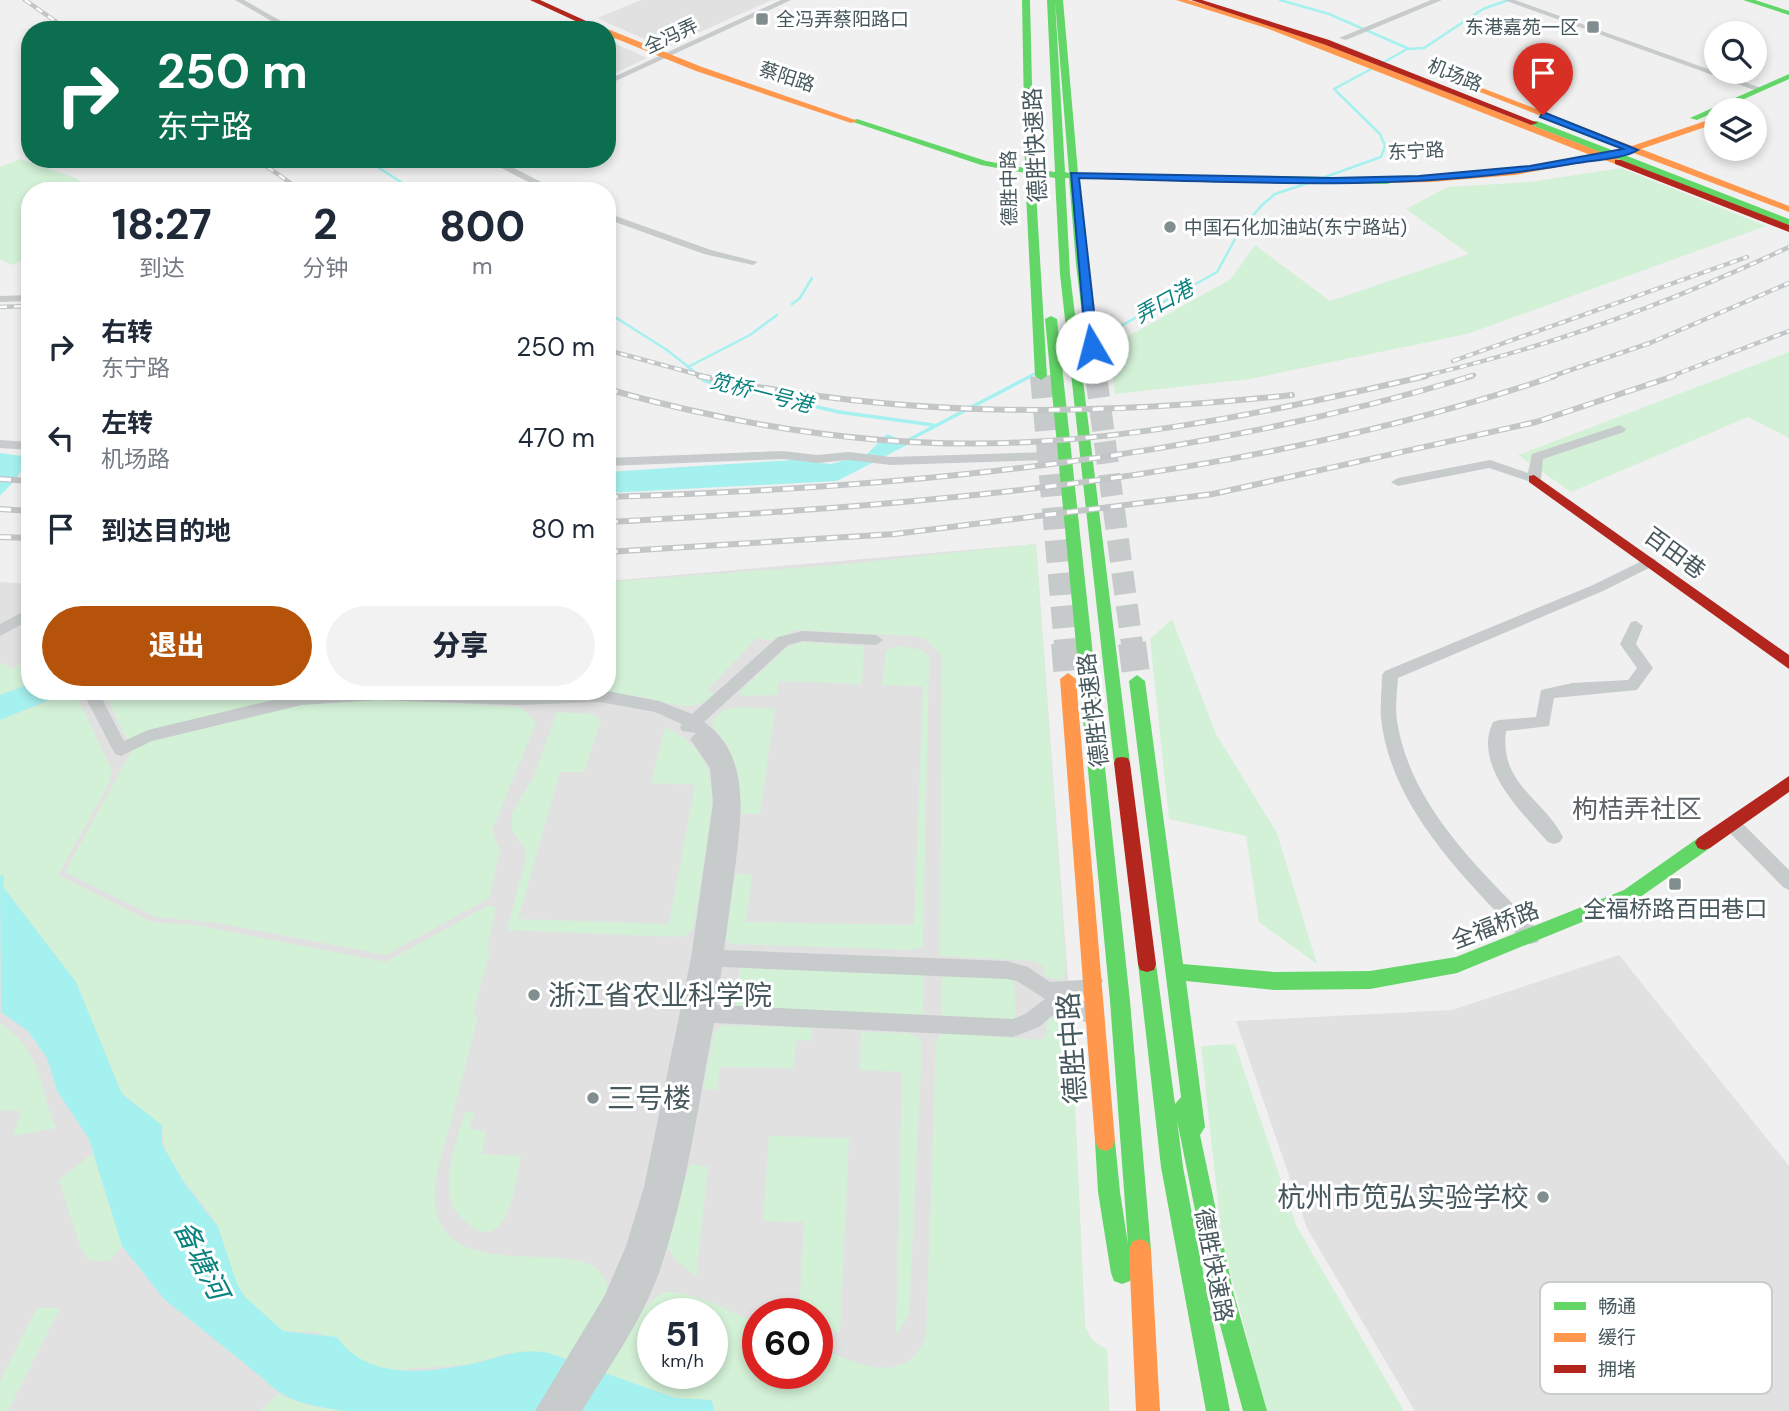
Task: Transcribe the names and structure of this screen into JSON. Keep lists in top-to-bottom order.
{
  "streets": {
    "main road": [
      "机场路",
      "蔡阳路",
      "德胜快速路",
      "东宁路",
      "德胜中路",
      "百田巷",
      "全福桥路"
    ],
    "street": ["全冯弄"]
  },
  "crossings": [
    ["全冯弄", "蔡阳路"],
    ["机场路", "东宁路"],
    ["蔡阳路", "东宁路"],
    ["蔡阳路", "德胜中路"],
    ["德胜快速路", "德胜中路"],
    ["东宁路", "德胜中路"]
  ],
  "districts": ["枸桔弄社区"],
  "water": ["弄口港", "笕桥一号港", "备塘河"],
  "places": {
    "transit": ["全冯弄蔡阳路口", "东港嘉苑一区", "全福桥路百田巷口"],
    "other": [
      "中国石化加油站(东宁路站)",
      "浙江省农业科学院",
      "三号楼",
      "杭州市笕弘实验学校"
    ]
  },
  "legend": ["畅通", "缓行", "拥堵"],
  "page": {
    "turn": ["250 m", "东宁路"],
    "eta": [
      "18:27",
      "到达",
      "2",
      "分钟",
      "800",
      "m"
    ],
    "list": [
      {
        "name": "右转",
        "note": "东宁路",
        "value": "250 m"
      },
      {
        "name": "左转",
        "note": "机场路",
        "value": "470 m"
      },
      {
        "name": "到达目的地",
        "value": "80 m"
      }
    ],
    "buttons": ["退出", "分享"],
    "speed": "51 km/h",
    "limit": "60"
  }
}
